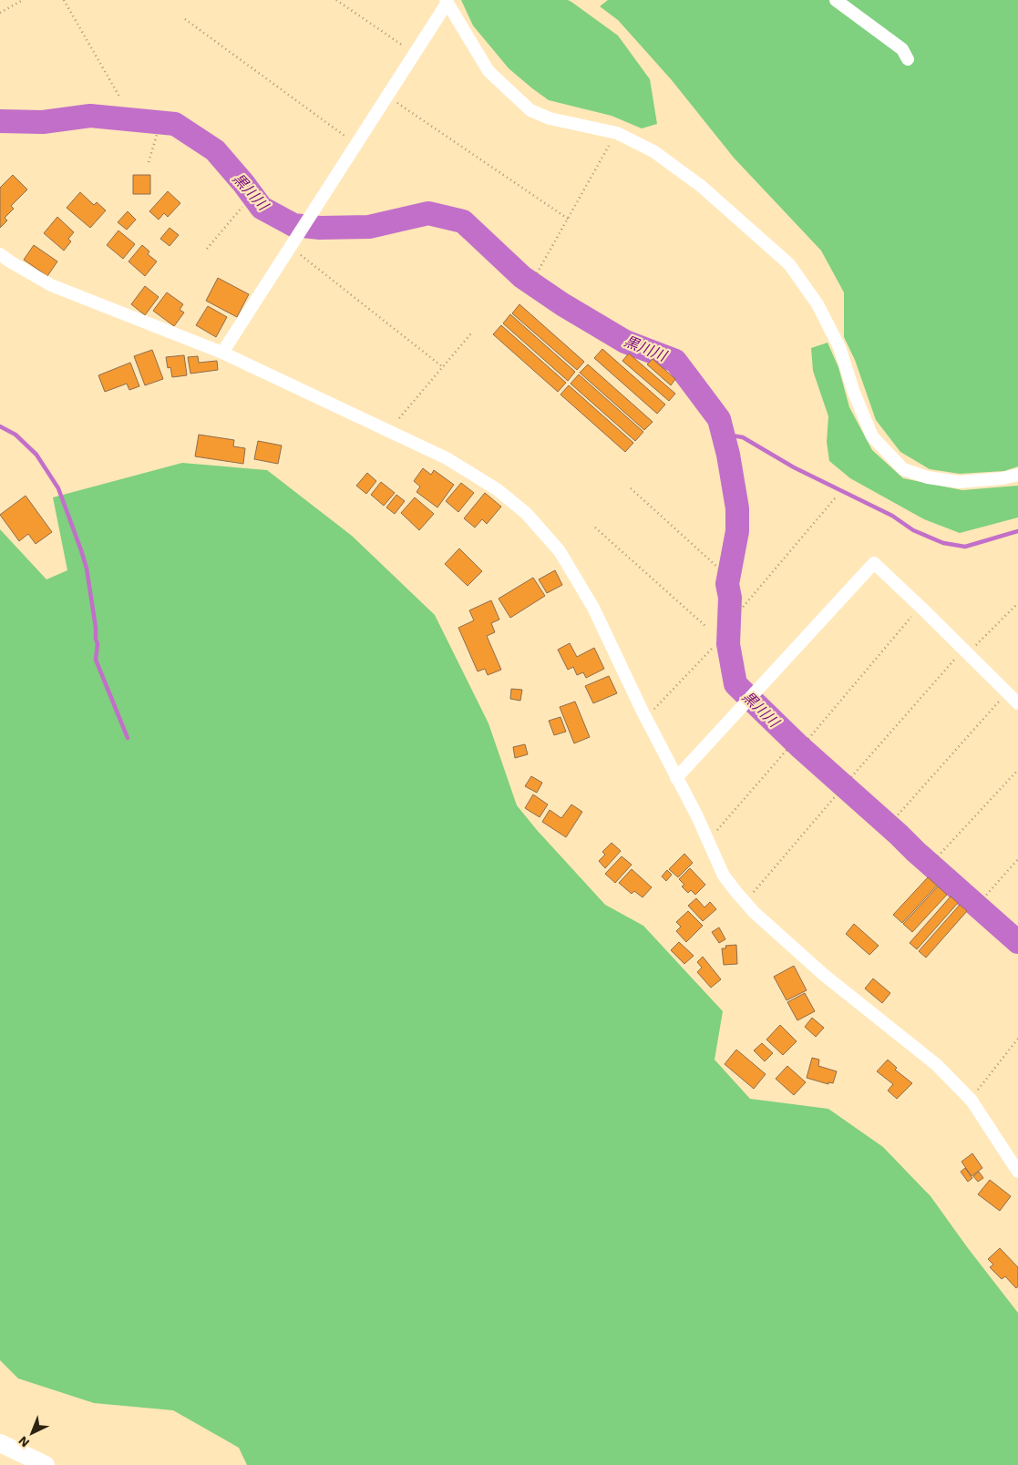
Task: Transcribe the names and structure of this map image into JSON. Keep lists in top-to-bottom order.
{
  "water": ["黒川川"],
  "north": "bottom left"
}
